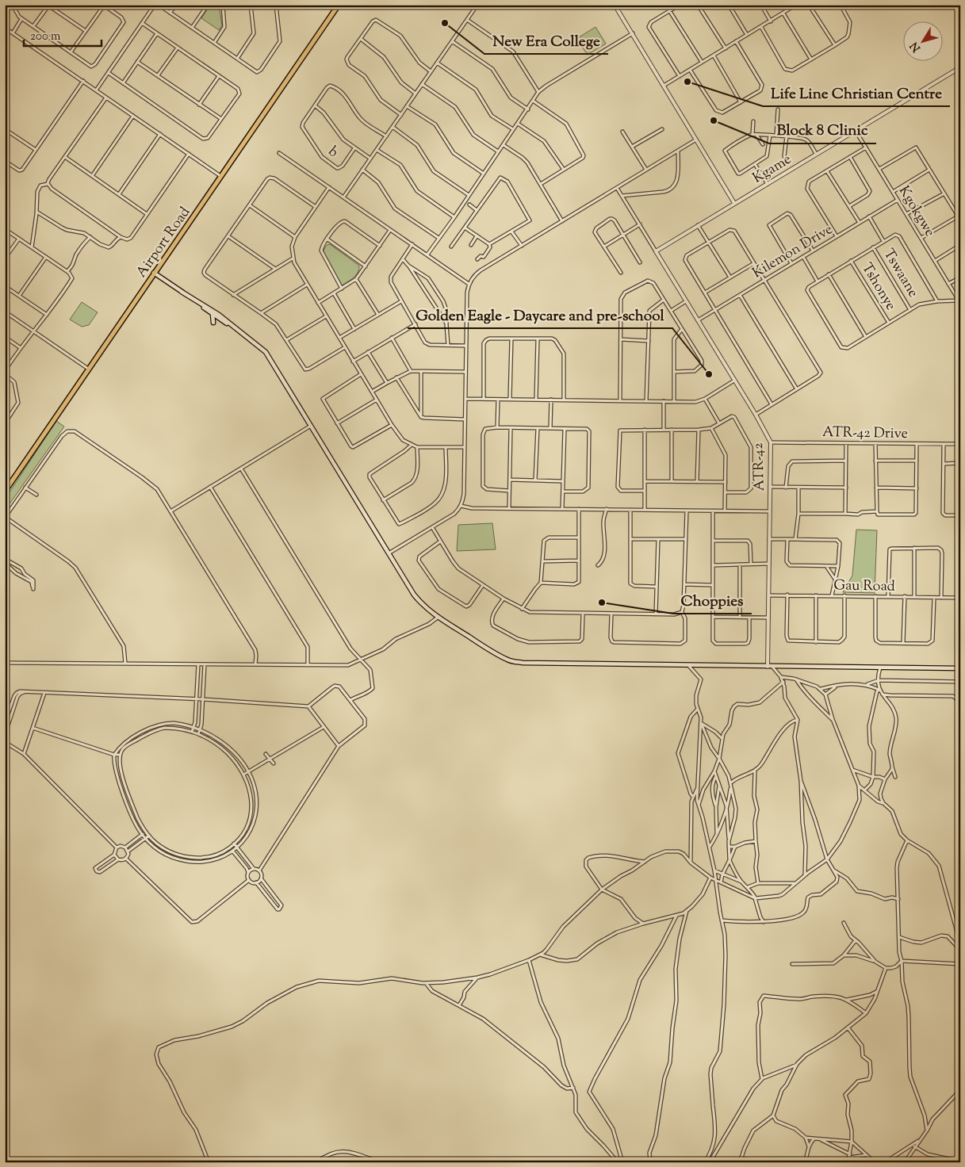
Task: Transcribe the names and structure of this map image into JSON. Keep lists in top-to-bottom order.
{
  "streets": {
    "main road": ["Airport Road"],
    "street": [
      "b",
      "Kgame",
      "Kgokgwe",
      "Kilemon Drive",
      "Tswaane",
      "Tshonye",
      "ATR-42 Drive",
      "ATR-42",
      "Gau Road"
    ]
  },
  "crossings": [
    ["Kgame", "Kgokgwe"],
    ["Kgame", "ATR-42"],
    ["Kgokgwe", "Kilemon Drive"],
    ["Kilemon Drive", "ATR-42"],
    ["ATR-42 Drive", "ATR-42"],
    ["ATR-42", "Gau Road"]
  ],
  "places": [
    "New Era College",
    "Life Line Christian Centre",
    "Block 8 Clinic",
    "Golden Eagle - Daycare and pre-school",
    "Choppies"
  ],
  "scale_bar": "200 m",
  "north": "bottom left"
}
